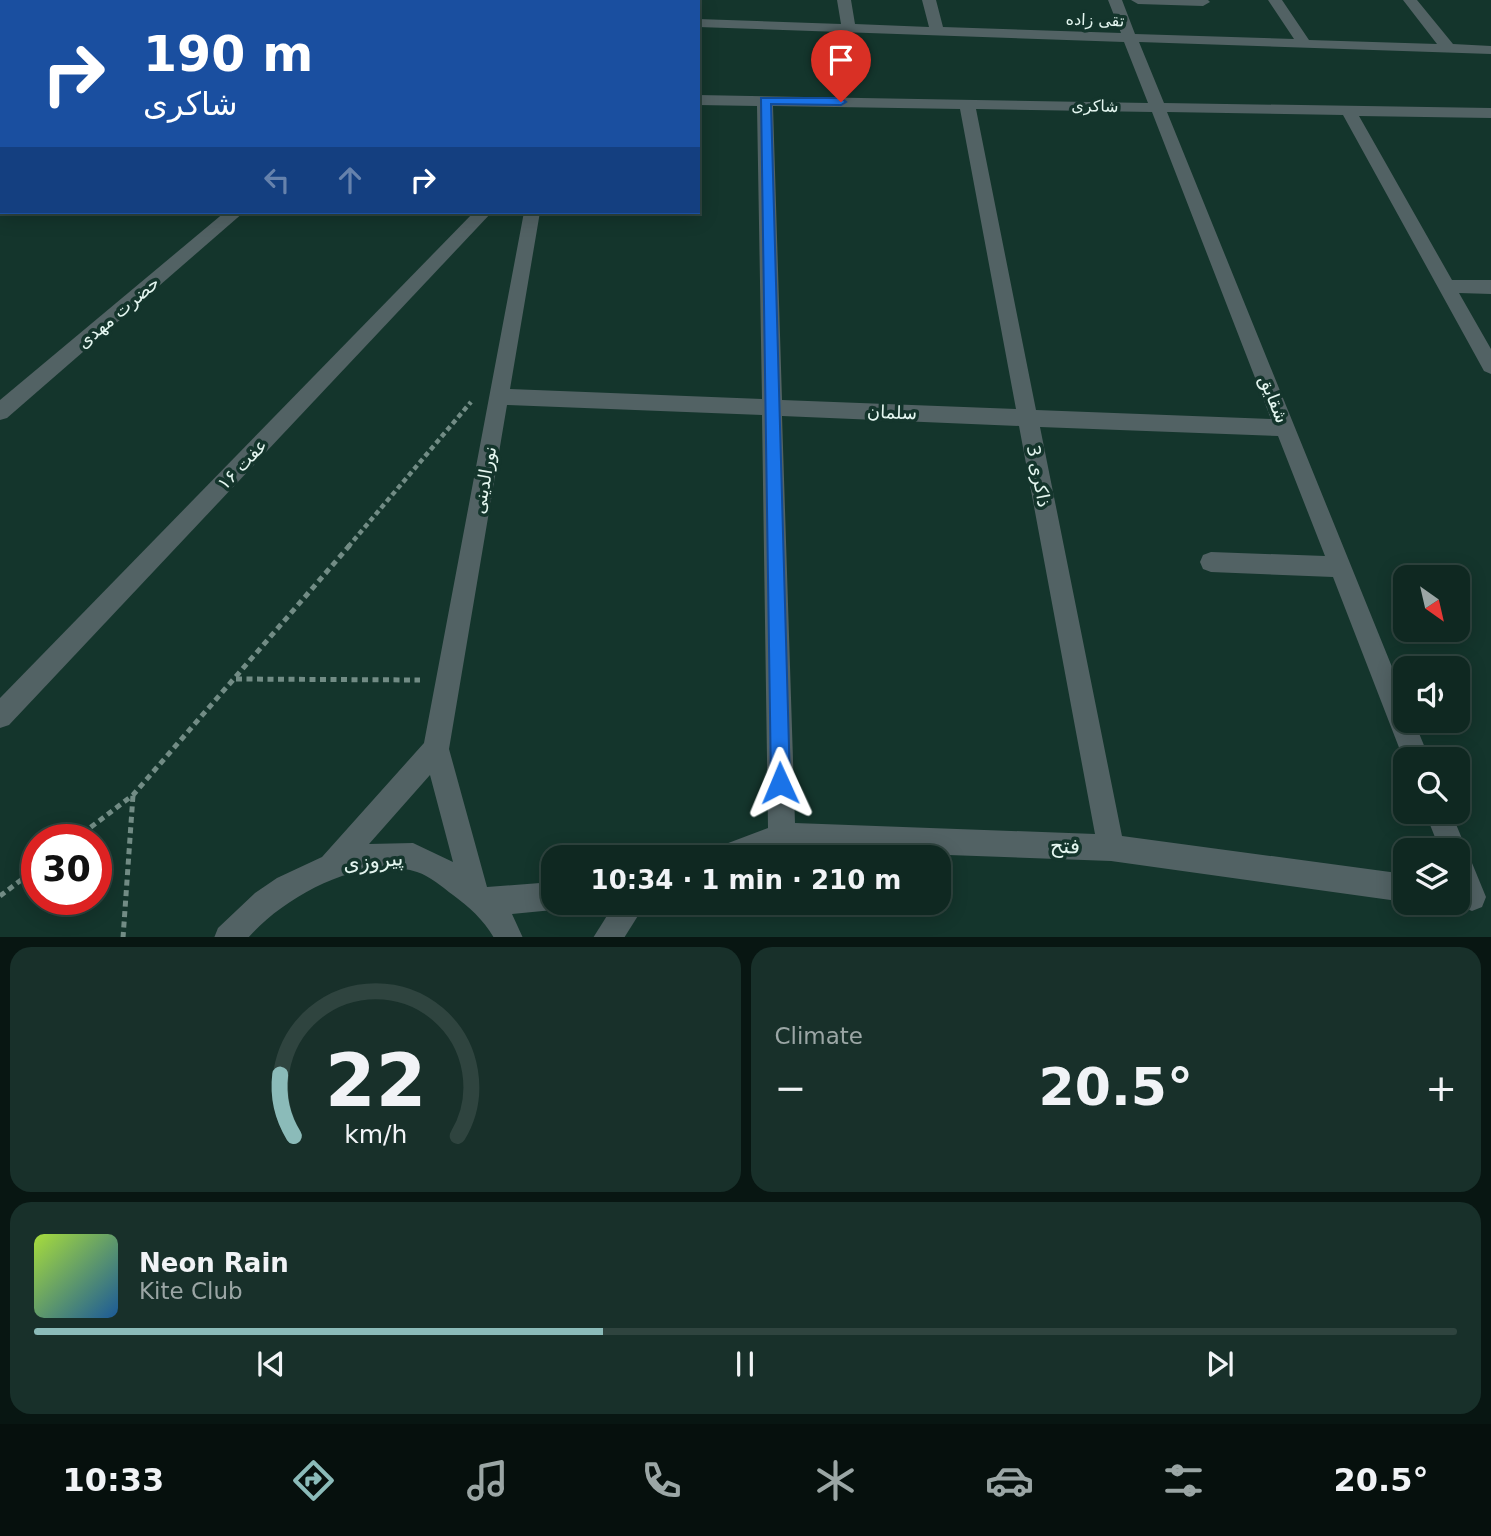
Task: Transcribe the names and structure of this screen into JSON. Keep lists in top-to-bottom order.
{
  "streets": {
    "street": [
      "تقی زاده",
      "شاکری",
      "حضرت مهدی",
      "شقایق",
      "سلمان",
      "عفت ۱۶",
      "ذاکری 3",
      "نورالدینی",
      "فتح",
      "پیروزی"
    ]
  },
  "crossings": [
    ["تقی زاده", "شقایق"],
    ["شاکری", "شقایق"],
    ["شاکری", "ذاکری 3"],
    ["شقایق", "سلمان"],
    ["سلمان", "ذاکری 3"],
    ["سلمان", "نورالدینی"],
    ["ذاکری 3", "فتح"],
    ["نورالدینی", "پیروزی"]
  ],
  "north": "bottom right",
  "page": {
    "turn": ["190 m", "شاکری"],
    "limit": "30",
    "trip": "10:34 · 1 min · 210 m",
    "tile": "Climate",
    "heat": ["−", "20.5°", "+"],
    "song": ["Neon Rain", "Kite Club"],
    "tabs": ["10:33", "20.5°"],
    "gauge": ["22", "km/h"]
  }
}
